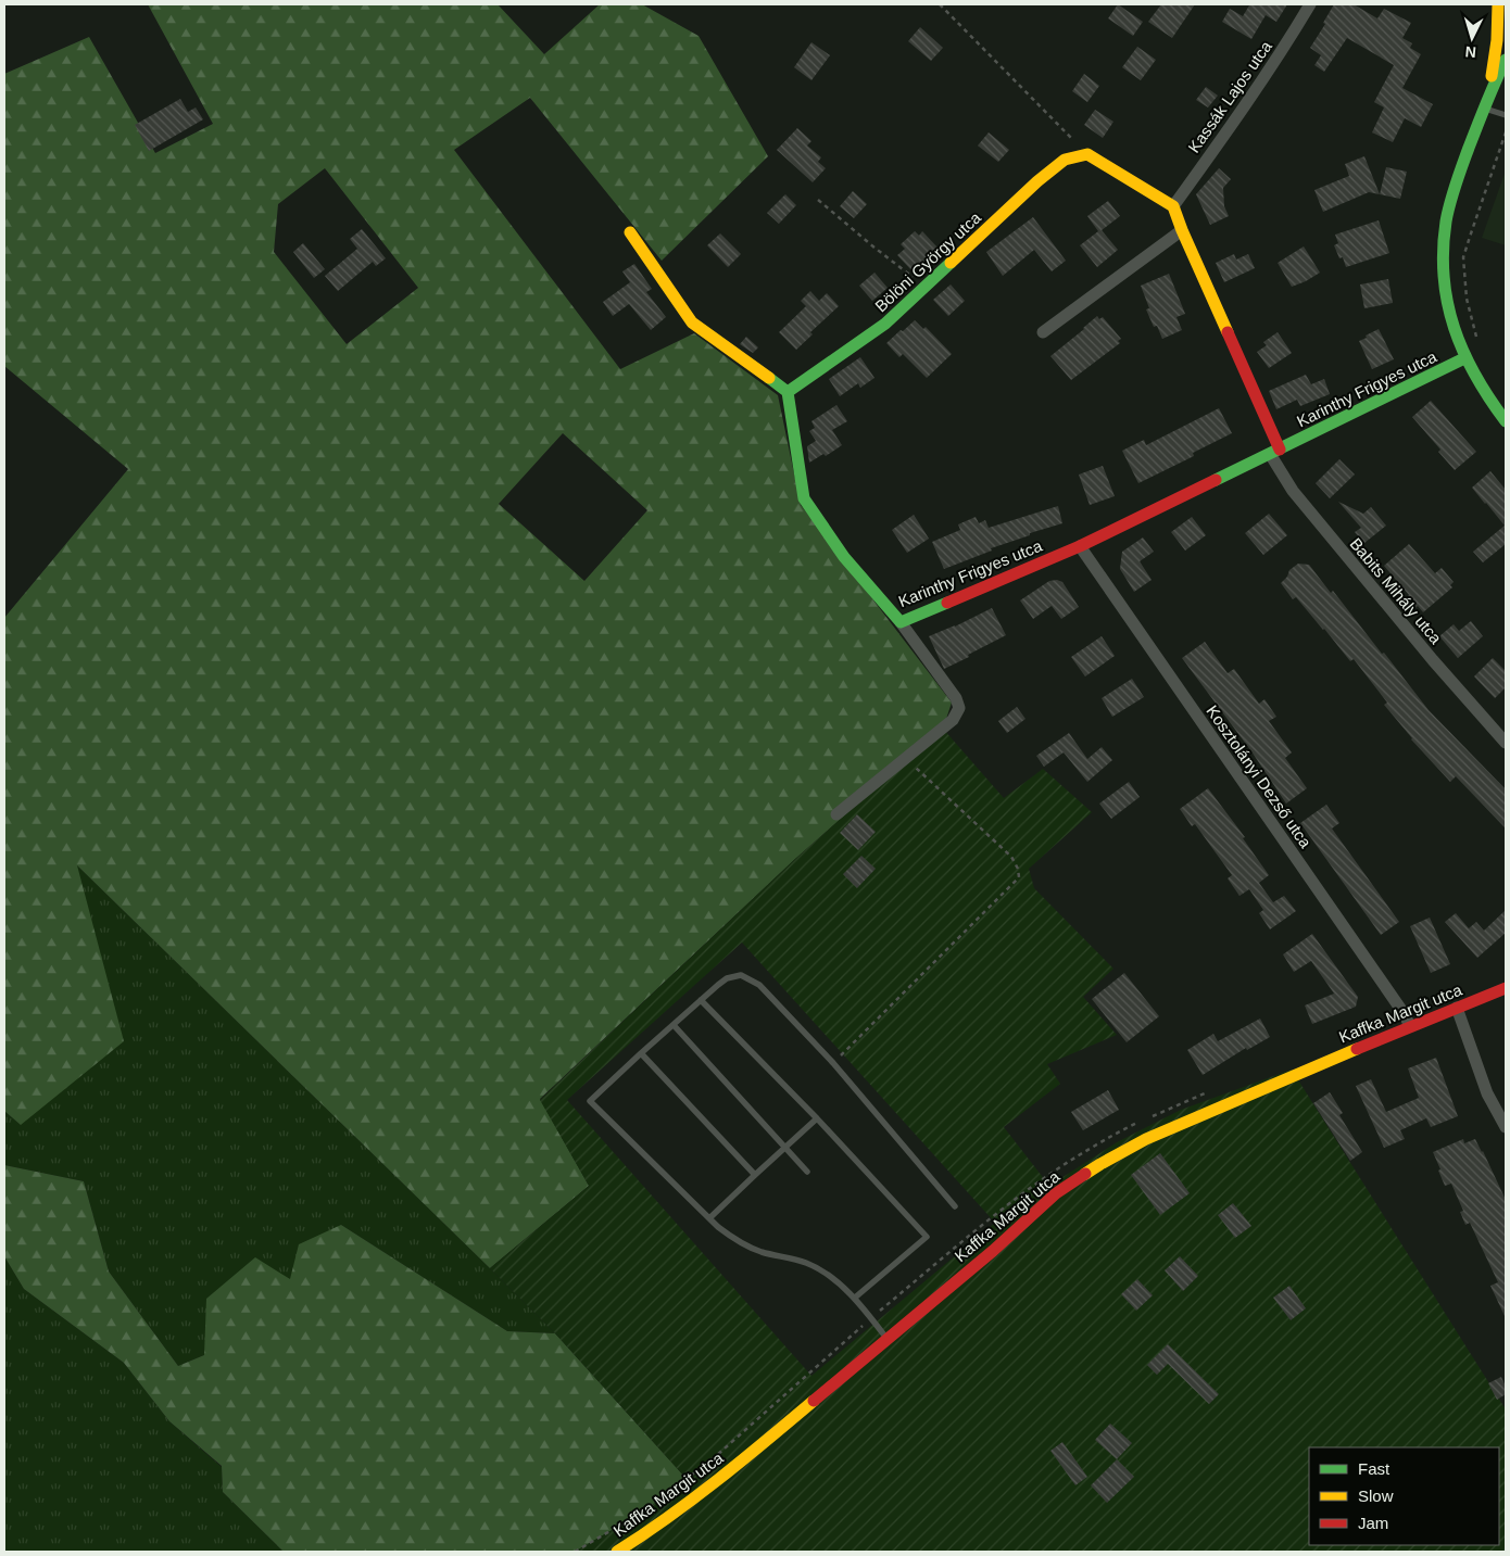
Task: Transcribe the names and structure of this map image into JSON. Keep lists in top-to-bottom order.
{
  "streets": {
    "street": [
      "Kassák Lajos utca",
      "Bölöni György utca",
      "Karinthy Frigyes utca",
      "Babits Mihály utca",
      "Kosztolányi Dezső utca",
      "Kaffka Margit utca"
    ]
  },
  "crossings": [
    ["Kassák Lajos utca", "Babits Mihály utca"],
    ["Bölöni György utca", "Karinthy Frigyes utca"],
    ["Karinthy Frigyes utca", "Babits Mihály utca"],
    ["Karinthy Frigyes utca", "Kosztolányi Dezső utca"],
    ["Kosztolányi Dezső utca", "Kaffka Margit utca"]
  ],
  "legend": ["Fast", "Slow", "Jam"],
  "north": "bottom"
}
